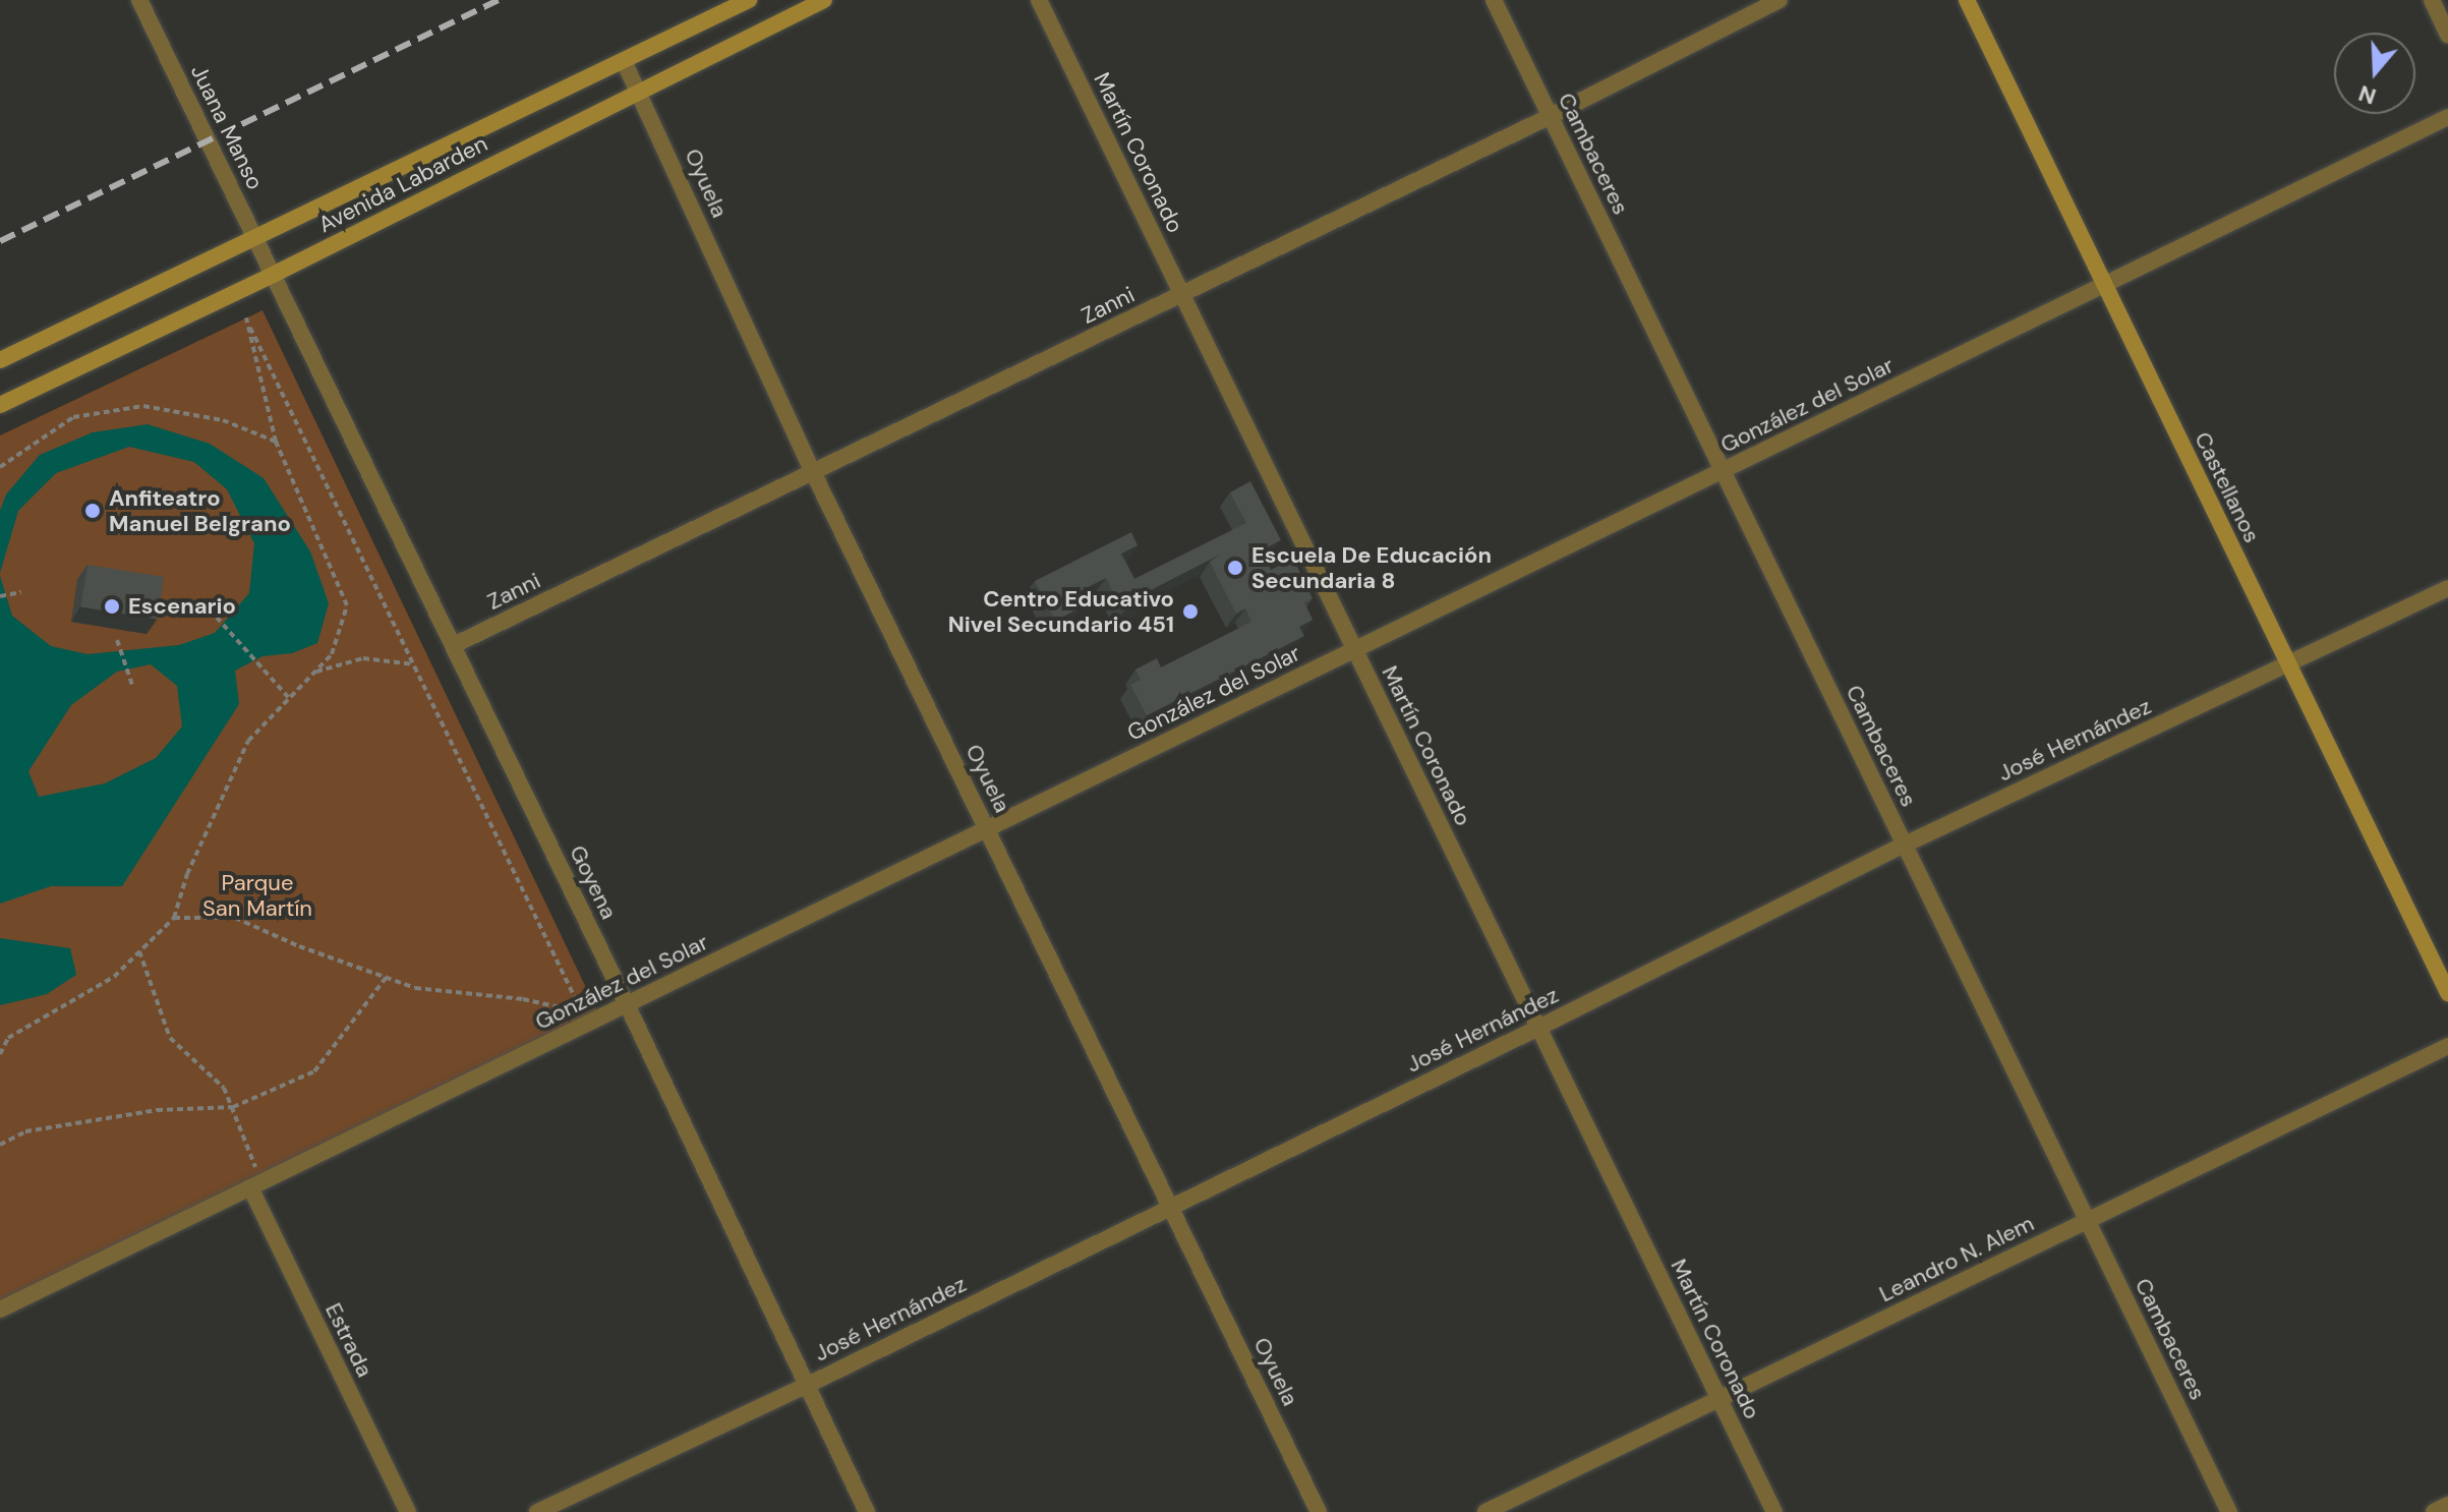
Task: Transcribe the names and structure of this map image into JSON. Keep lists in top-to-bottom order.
{
  "streets": {
    "street": [
      "Juana Manso",
      "Martín Coronado",
      "Cambaceres",
      "Oyuela",
      "Avenida Labarden",
      "Zanni",
      "González del Solar",
      "Castellanos",
      "José Hernández",
      "Goyena",
      "Leandro N. Alem",
      "Estrada"
    ]
  },
  "crossings": [
    ["Juana Manso", "Avenida Labarden"],
    ["Juana Manso", "Goyena"],
    ["Martín Coronado", "Zanni"],
    ["Martín Coronado", "González del Solar"],
    ["Martín Coronado", "José Hernández"],
    ["Martín Coronado", "Leandro N. Alem"],
    ["Cambaceres", "Zanni"],
    ["Cambaceres", "González del Solar"],
    ["Cambaceres", "José Hernández"],
    ["Cambaceres", "Leandro N. Alem"],
    ["Oyuela", "Avenida Labarden"],
    ["Oyuela", "Zanni"],
    ["Oyuela", "González del Solar"],
    ["Oyuela", "José Hernández"],
    ["Avenida Labarden", "Goyena"],
    ["Zanni", "Goyena"],
    ["González del Solar", "Castellanos"],
    ["González del Solar", "Goyena"],
    ["González del Solar", "Estrada"],
    ["Castellanos", "José Hernández"],
    ["José Hernández", "Goyena"]
  ],
  "parks": ["Parque San Martín"],
  "places": [
    "Anfiteatro Manuel Belgrano",
    "Escuela De Educación Secundaria 8",
    "Escenario",
    "Centro Educativo Nivel Secundario 451"
  ],
  "north": "bottom"
}
